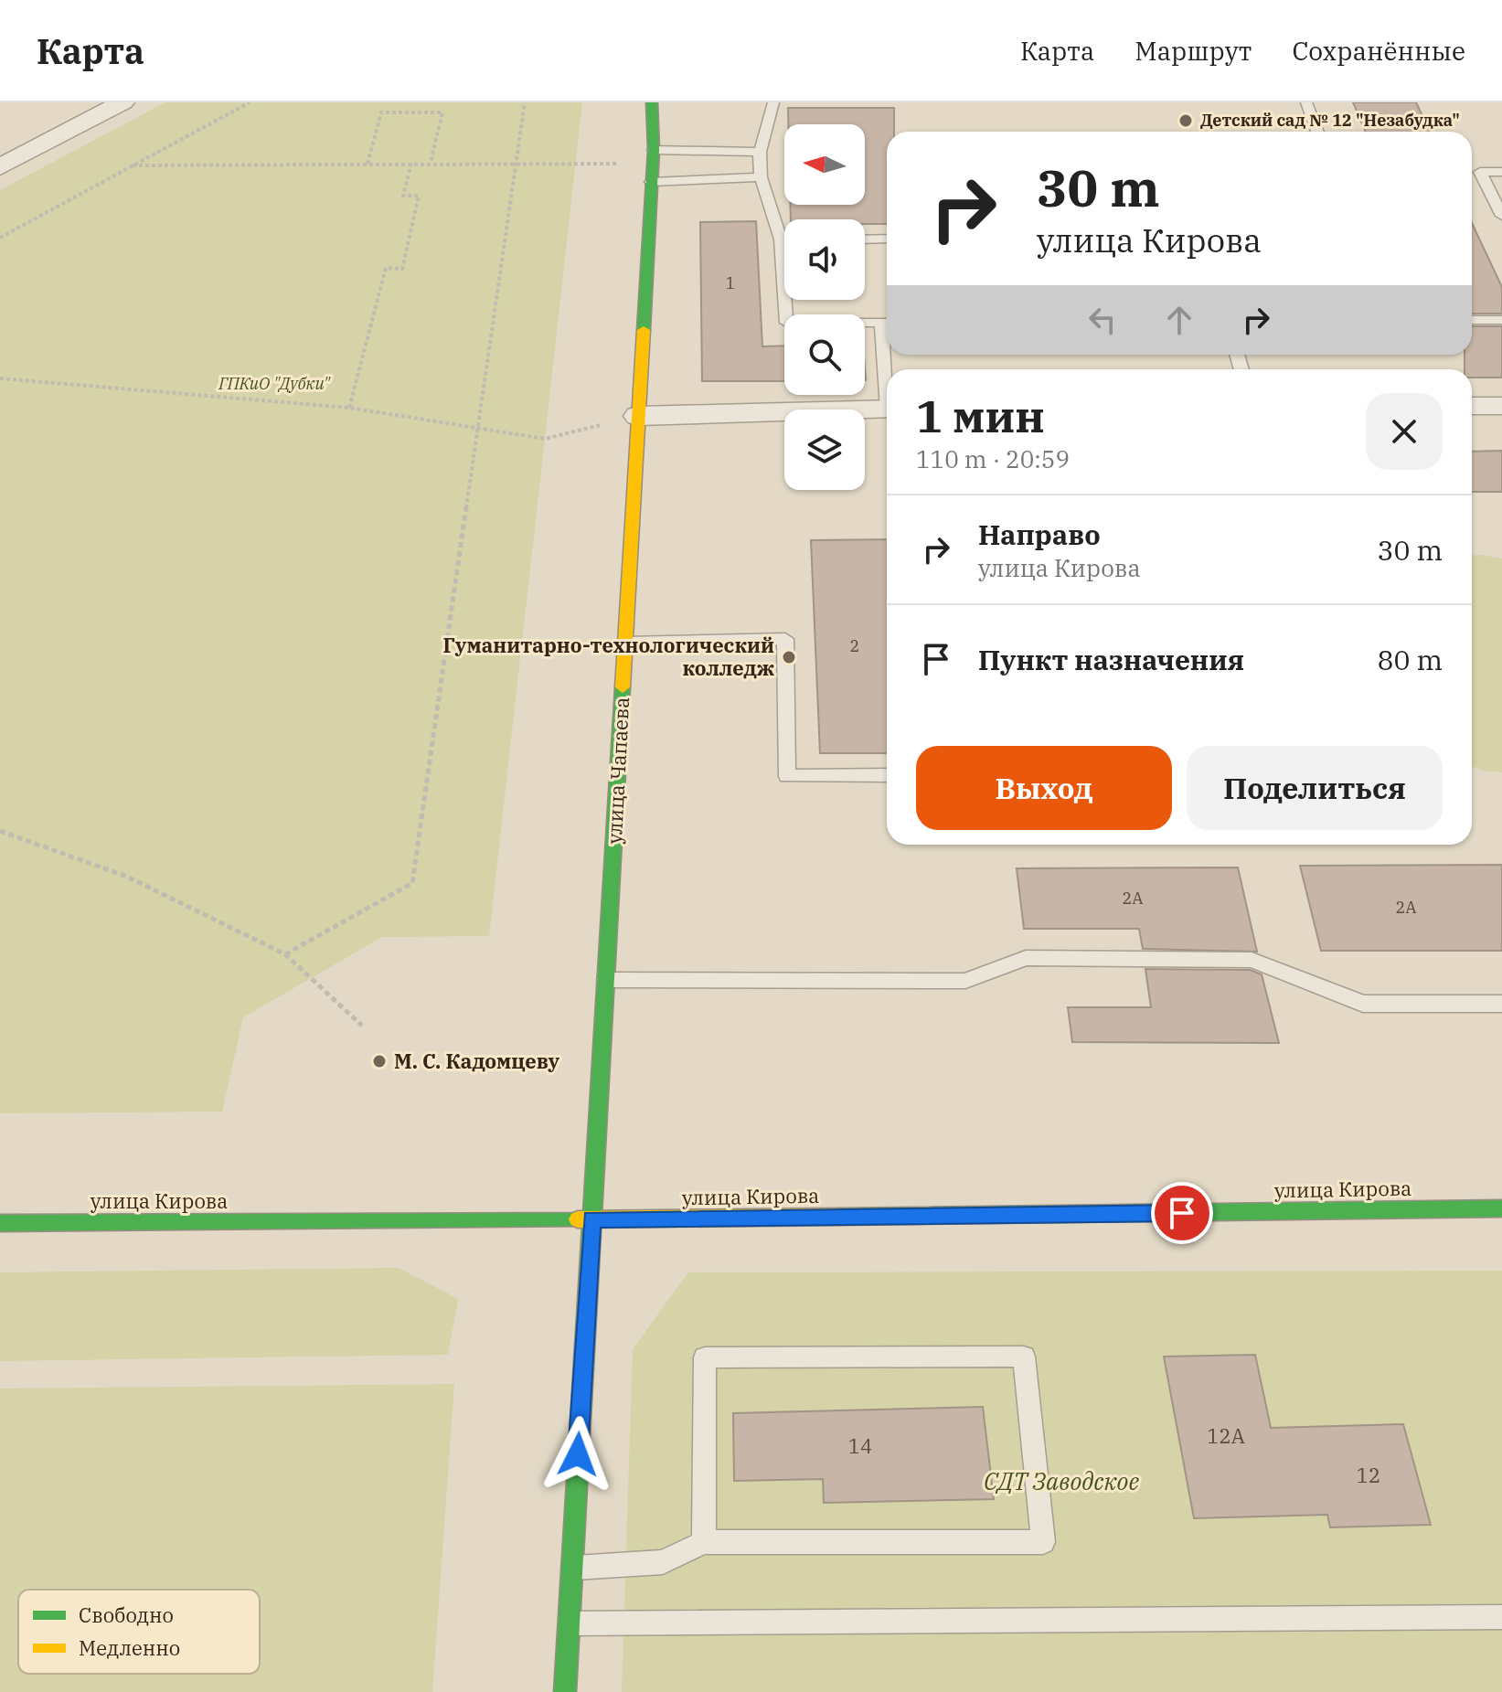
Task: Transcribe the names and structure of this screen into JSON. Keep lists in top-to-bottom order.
{
  "streets": {
    "street": ["улица Чапаева", "улица Кирова"]
  },
  "crossings": [
    ["улица Чапаева", "улица Кирова"]
  ],
  "parks": ["ГПКиО \"Дубки\"", "СДТ Заводское"],
  "places": ["Детский сад № 12 \"Незабудка\"", "Гуманитарно-технологический колледж", "М. С. Кадомцеву"],
  "house_numbers": [
    "1",
    "2",
    "2А",
    "2А",
    "12А",
    "14",
    "12"
  ],
  "legend": ["Свободно", "Медленно"],
  "north": "left",
  "page": {
    "header": "Карта",
    "nav": ["Карта", "Маршрут", "Сохранённые"],
    "turn": ["30 m", "улица Кирова"],
    "heading": ["1 мин", "110 m · 20:59"],
    "list": [
      {
        "name": "Направо",
        "note": "улица Кирова",
        "value": "30 m"
      },
      {
        "name": "Пункт назначения",
        "value": "80 m"
      }
    ],
    "buttons": ["Выход", "Поделиться"]
  }
}
